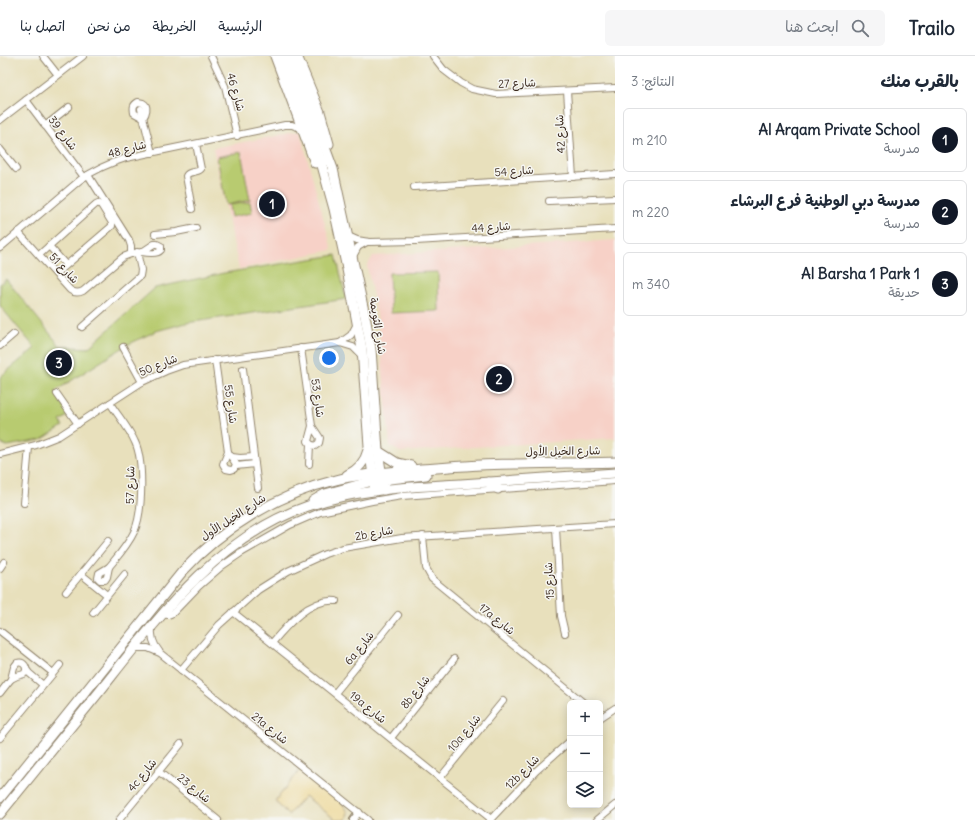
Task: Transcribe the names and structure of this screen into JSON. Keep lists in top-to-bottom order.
{
  "streets": {
    "main road": ["شارع الثويمة", "شارع الخيل الأول"],
    "street": [
      "شارع 27",
      "شارع 46",
      "شارع 39",
      "شارع 42",
      "شارع 48",
      "شارع 54",
      "شارع 44",
      "شارع 51",
      "شارع 50",
      "شارع 53",
      "شارع 55",
      "شارع 57",
      "2b شارع",
      "شارع 15",
      "17a شارع",
      "6a شارع",
      "8b شارع",
      "19a شارع",
      "21a شارع",
      "10a شارع",
      "12b شارع",
      "4c شارع",
      "شارع 23"
    ]
  },
  "crossings": [
    ["شارع 27", "شارع 42"],
    ["شارع 46", "شارع 48"],
    ["شارع 39", "شارع 48"],
    ["شارع 39", "شارع 51"],
    ["شارع 42", "شارع 54"],
    ["شارع 48", "شارع 51"],
    ["شارع 48", "شارع الثويمة"],
    ["شارع 44", "شارع الثويمة"],
    ["شارع الثويمة", "شارع الخيل الأول"],
    ["شارع 50", "شارع 53"],
    ["شارع 50", "شارع 55"],
    ["شارع 50", "شارع 57"],
    ["2b شارع", "شارع 15"],
    ["2b شارع", "17a شارع"],
    ["2b شارع", "19a شارع"],
    ["2b شارع", "21a شارع"],
    ["6a شارع", "19a شارع"],
    ["8b شارع", "19a شارع"],
    ["19a شارع", "10a شارع"],
    ["19a شارع", "12b شارع"],
    ["4c شارع", "شارع 23"]
  ],
  "page": {
    "header": "Trailo",
    "search": "ابحث هنا",
    "nav": [
      "الرئيسية",
      "الخريطة",
      "من نحن",
      "اتصل بنا"
    ],
    "heading": ["بالقرب منك", "النتائج: 3"],
    "list": [
      {
        "mark": "1",
        "name": "Al Arqam Private School",
        "note": "مدرسة",
        "value": "210 m"
      },
      {
        "mark": "2",
        "name": "مدرسة دبي الوطنية فرع البرشاء",
        "note": "مدرسة",
        "value": "220 m"
      },
      {
        "mark": "3",
        "name": "Al Barsha 1 Park 1",
        "note": "حديقة",
        "value": "340 m"
      }
    ],
    "pins": ["1", "3", "2"],
    "map_buttons": ["+", "−"]
  }
}
